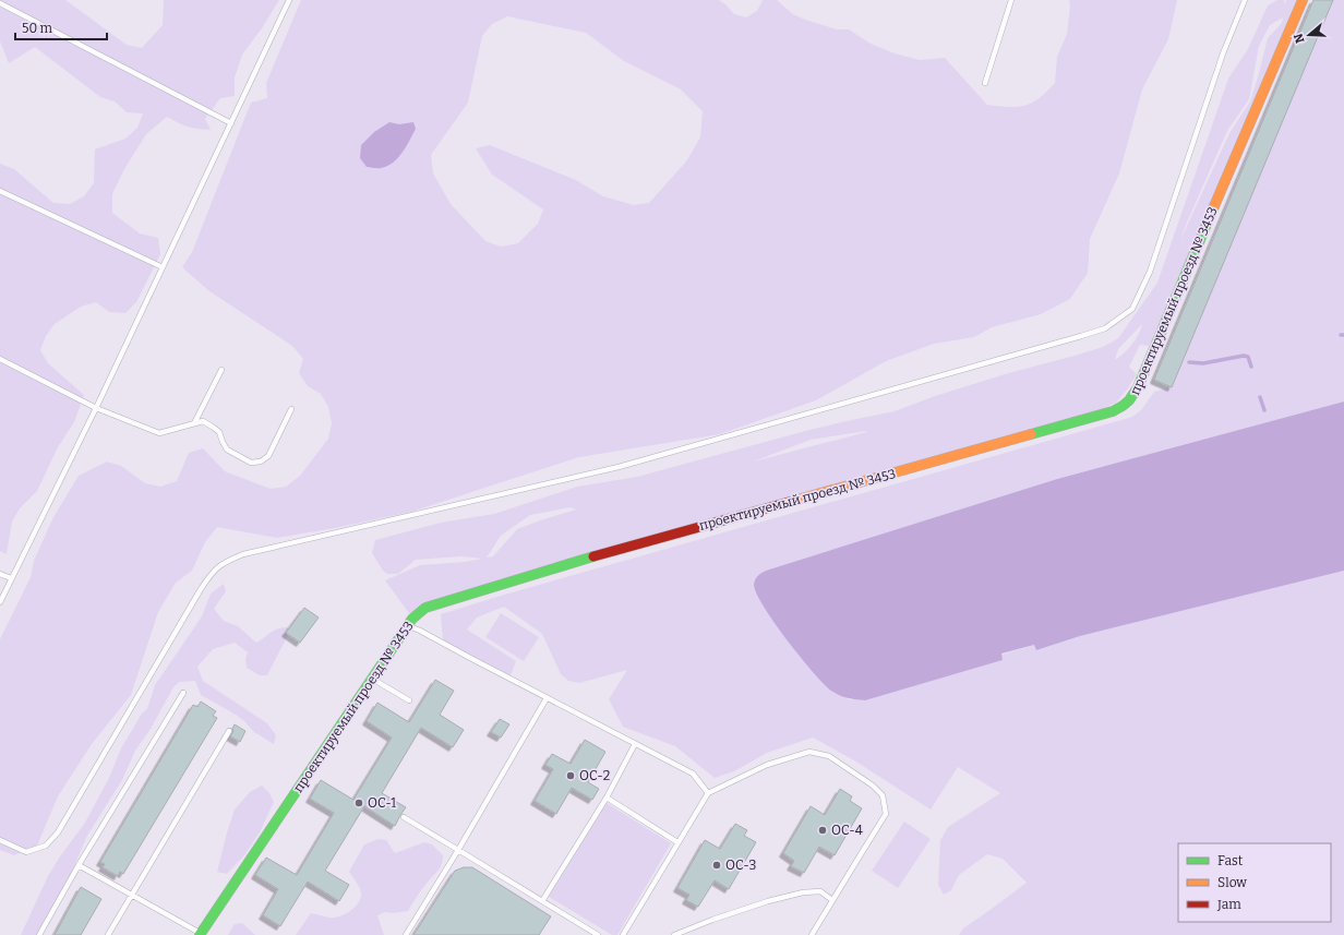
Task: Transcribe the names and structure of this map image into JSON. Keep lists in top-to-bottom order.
{
  "streets": {
    "street": ["проектируемый проезд № 3453"]
  },
  "places": [
    "ОС-2",
    "ОС-1",
    "ОС-4",
    "ОС-3"
  ],
  "legend": ["Fast", "Slow", "Jam"],
  "scale_bar": "50 m",
  "north": "left"
}
